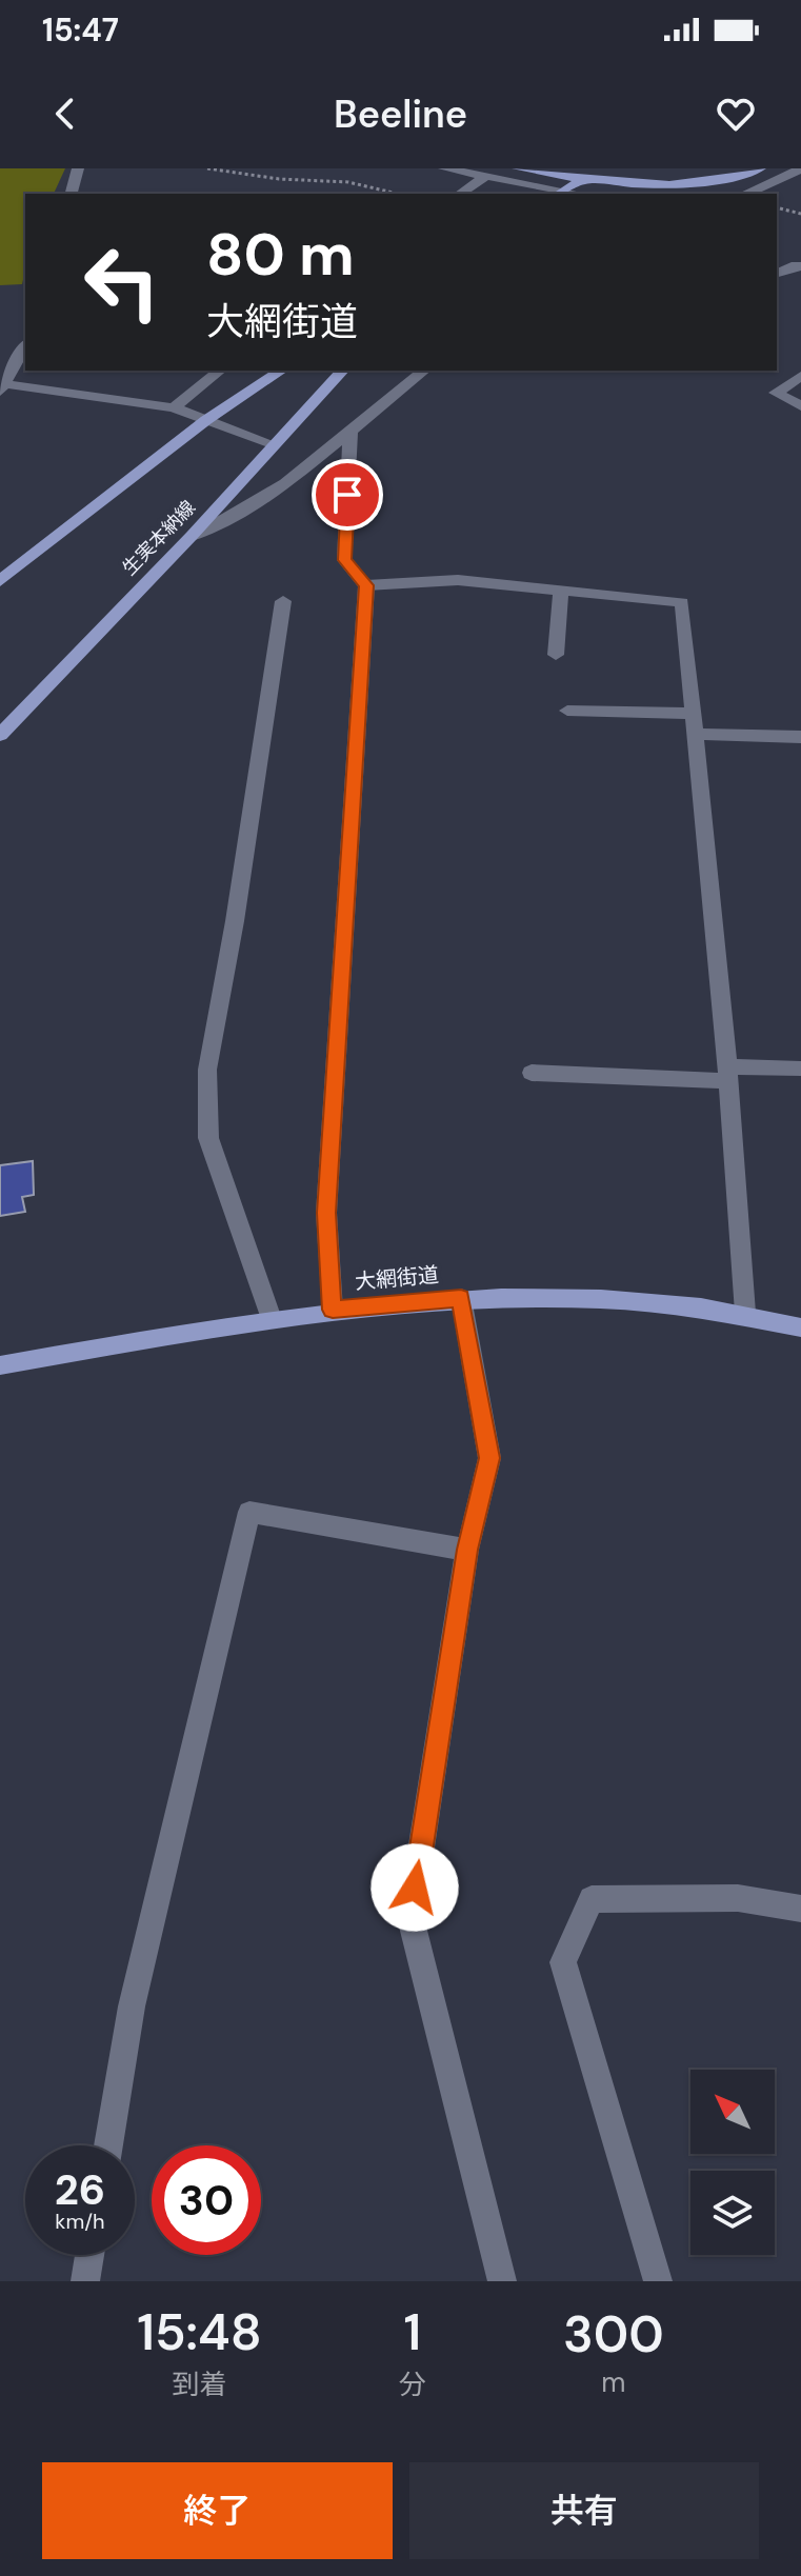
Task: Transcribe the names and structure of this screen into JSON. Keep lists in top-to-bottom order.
{
  "streets": {
    "main road": ["生実本納線", "大網街道"]
  },
  "north": "top left",
  "page": {
    "status": "15:47",
    "header": "Beeline",
    "turn": ["80 m", "大網街道"],
    "speed": "26 km/h",
    "limit": "30",
    "eta": [
      "15:48",
      "到着",
      "1",
      "分",
      "300",
      "m"
    ],
    "buttons": ["終了", "共有"]
  }
}
